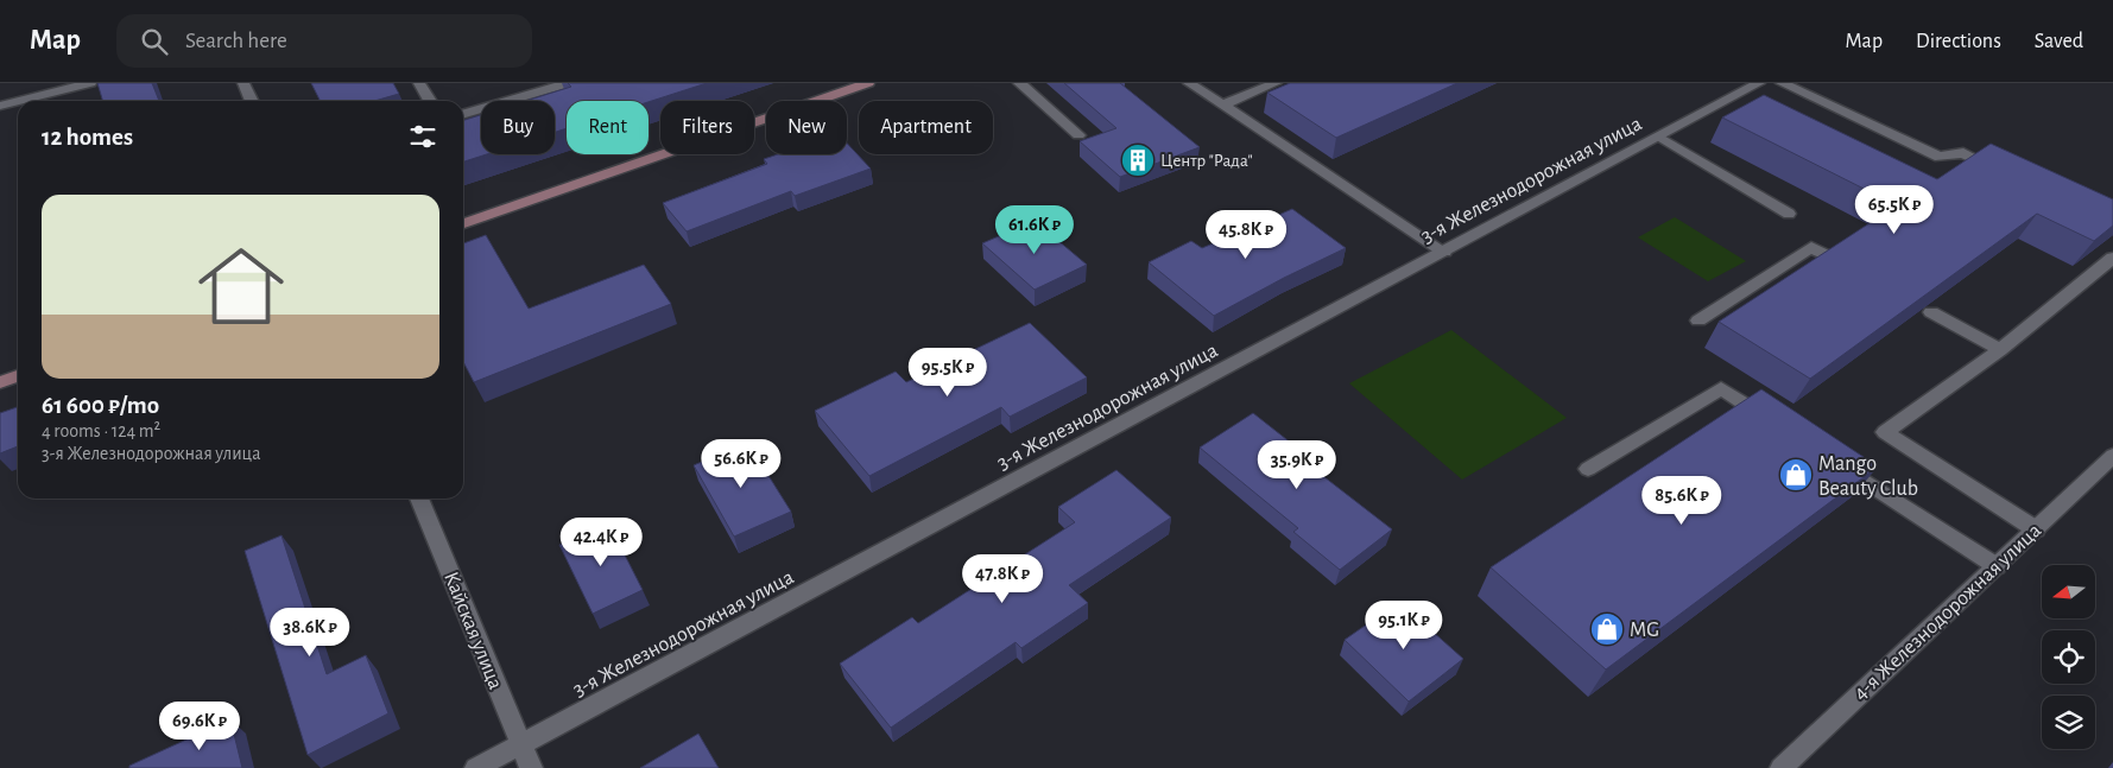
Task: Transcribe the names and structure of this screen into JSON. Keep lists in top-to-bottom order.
{
  "streets": {
    "street": ["3-я Железнодорожная улица", "4-я Железнодорожная улица", "Кайская улица"]
  },
  "crossings": [
    ["3-я Железнодорожная улица", "Кайская улица"]
  ],
  "places": {
    "building": ["Центр \"Рада\""],
    "shop": ["Mango Beauty Club", "MG"]
  },
  "north": "left",
  "page": {
    "header": "Map",
    "search": "Search here",
    "nav": ["Map", "Directions", "Saved"],
    "chip": [
      "Buy",
      "Rent",
      "Filters",
      "New",
      "Apartment"
    ],
    "heading": "12 homes",
    "list": [
      {
        "name": "61 600 ₽/mo",
        "note": "4 rooms · 124 m² · 3-я Железнодорожная улица"
      }
    ],
    "price": [
      "65.5K ₽",
      "61.6K ₽",
      "45.8K ₽",
      "95.5K ₽",
      "56.6K ₽",
      "35.9K ₽",
      "85.6K ₽",
      "42.4K ₽",
      "47.8K ₽",
      "95.1K ₽",
      "38.6K ₽",
      "69.6K ₽"
    ]
  }
}
